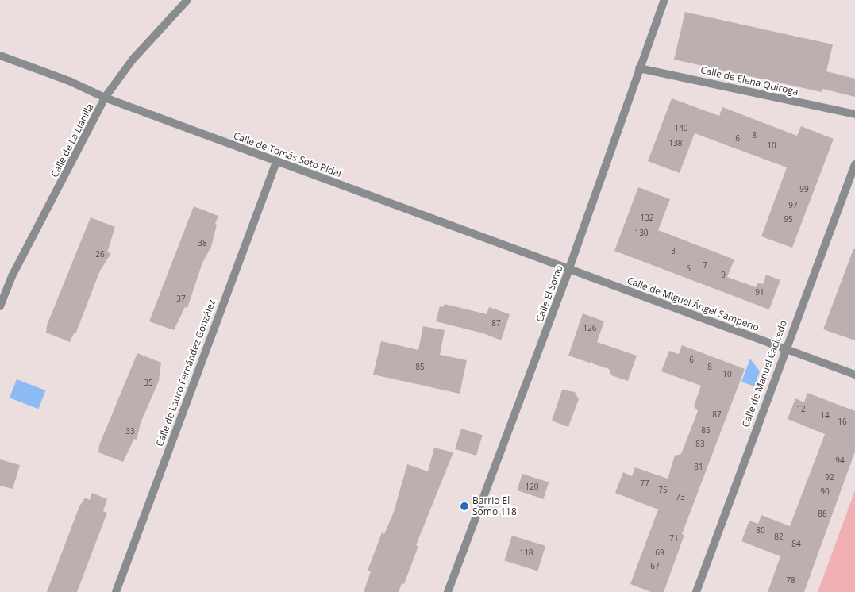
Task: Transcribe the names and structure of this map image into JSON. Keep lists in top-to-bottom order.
{
  "streets": {
    "street": [
      "Calle de Elena Quiroga",
      "Calle de La Llanilla",
      "Calle de Tomás Soto Pidal",
      "Calle El Somo",
      "Calle de Miguel Ángel Samperio",
      "Calle de Lauro Fernández González",
      "Calle de Manuel Cacicedo"
    ]
  },
  "crossings": [
    ["Calle de Elena Quiroga", "Calle El Somo"],
    ["Calle de La Llanilla", "Calle de Tomás Soto Pidal"],
    ["Calle de Tomás Soto Pidal", "Calle El Somo"],
    ["Calle de Tomás Soto Pidal", "Calle de Miguel Ángel Samperio"],
    ["Calle de Tomás Soto Pidal", "Calle de Lauro Fernández González"],
    ["Calle El Somo", "Calle de Miguel Ángel Samperio"],
    ["Calle de Miguel Ángel Samperio", "Calle de Manuel Cacicedo"]
  ],
  "places": ["Barrio El Somo 118"],
  "house_numbers": [
    "140",
    "8",
    "6",
    "138",
    "10",
    "99",
    "97",
    "132",
    "95",
    "130",
    "38",
    "3",
    "26",
    "7",
    "5",
    "9",
    "91",
    "37",
    "87",
    "126",
    "6",
    "85",
    "8",
    "10",
    "35",
    "12",
    "87",
    "14",
    "16",
    "85",
    "33",
    "83",
    "94",
    "81",
    "92",
    "77",
    "120",
    "75",
    "90",
    "73",
    "88",
    "80",
    "82",
    "71",
    "84",
    "118",
    "69",
    "67",
    "78"
  ]
}
